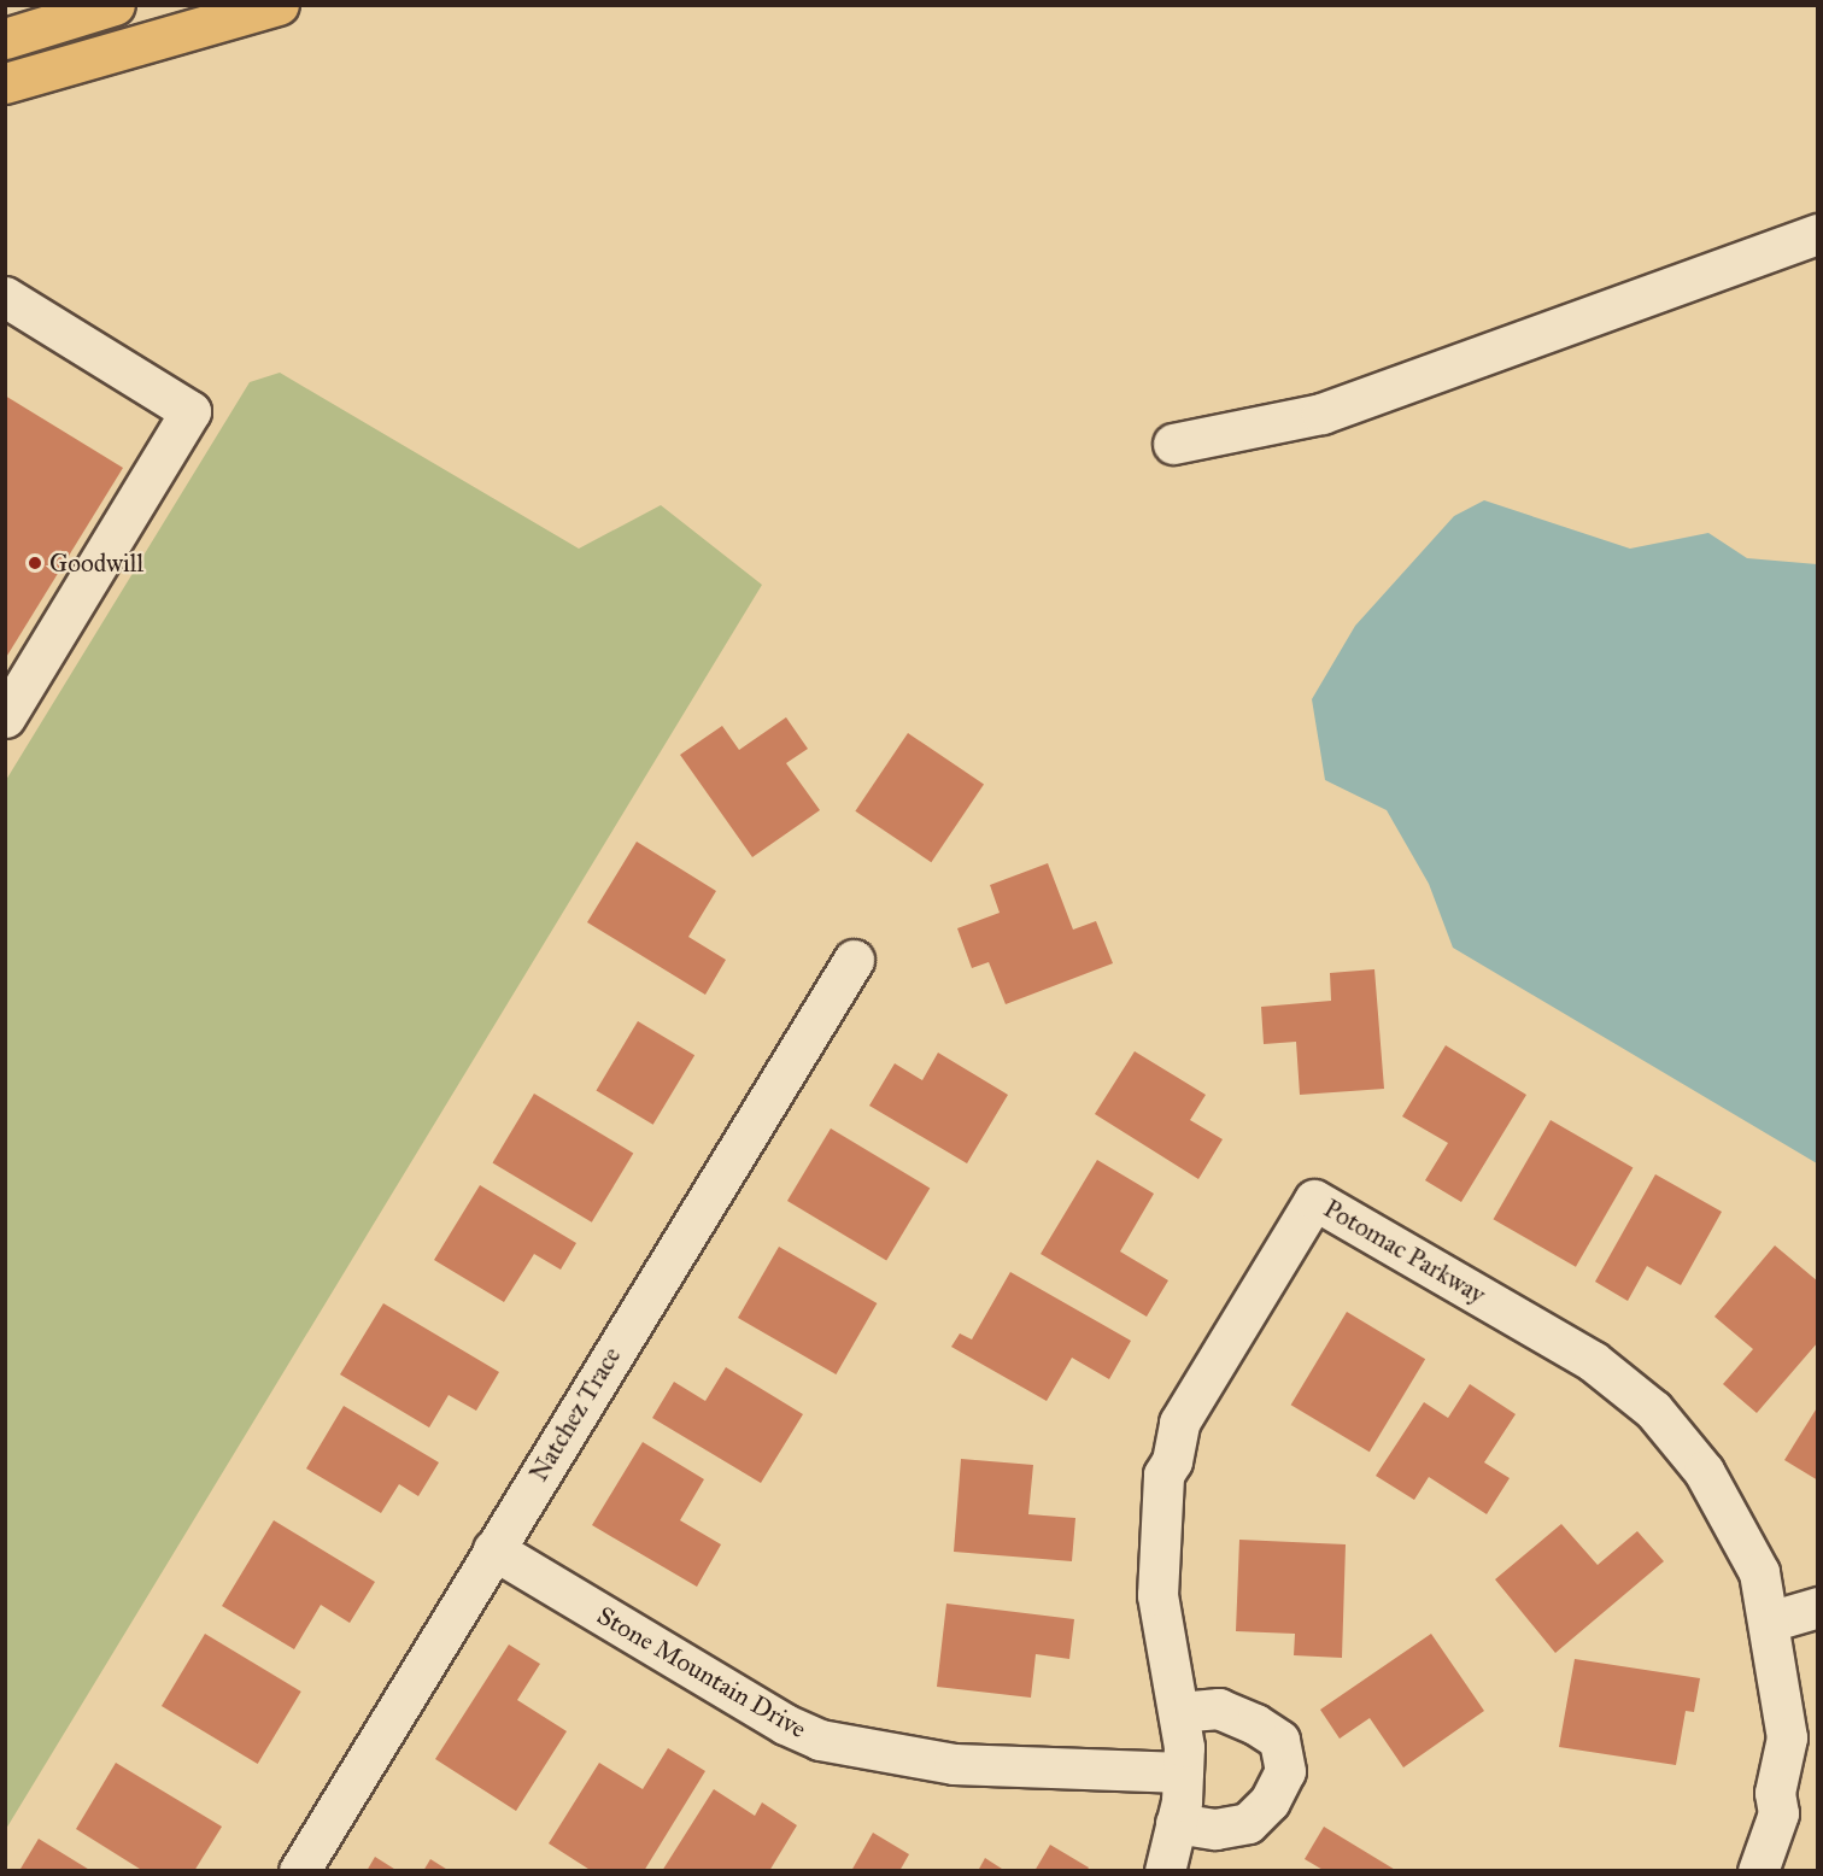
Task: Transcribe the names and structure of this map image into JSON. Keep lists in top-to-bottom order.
{
  "streets": {
    "street": ["Potomac Parkway", "Natchez Trace", "Stone Mountain Drive"]
  },
  "crossings": [
    ["Potomac Parkway", "Stone Mountain Drive"],
    ["Natchez Trace", "Stone Mountain Drive"]
  ],
  "places": ["Goodwill"]
}
